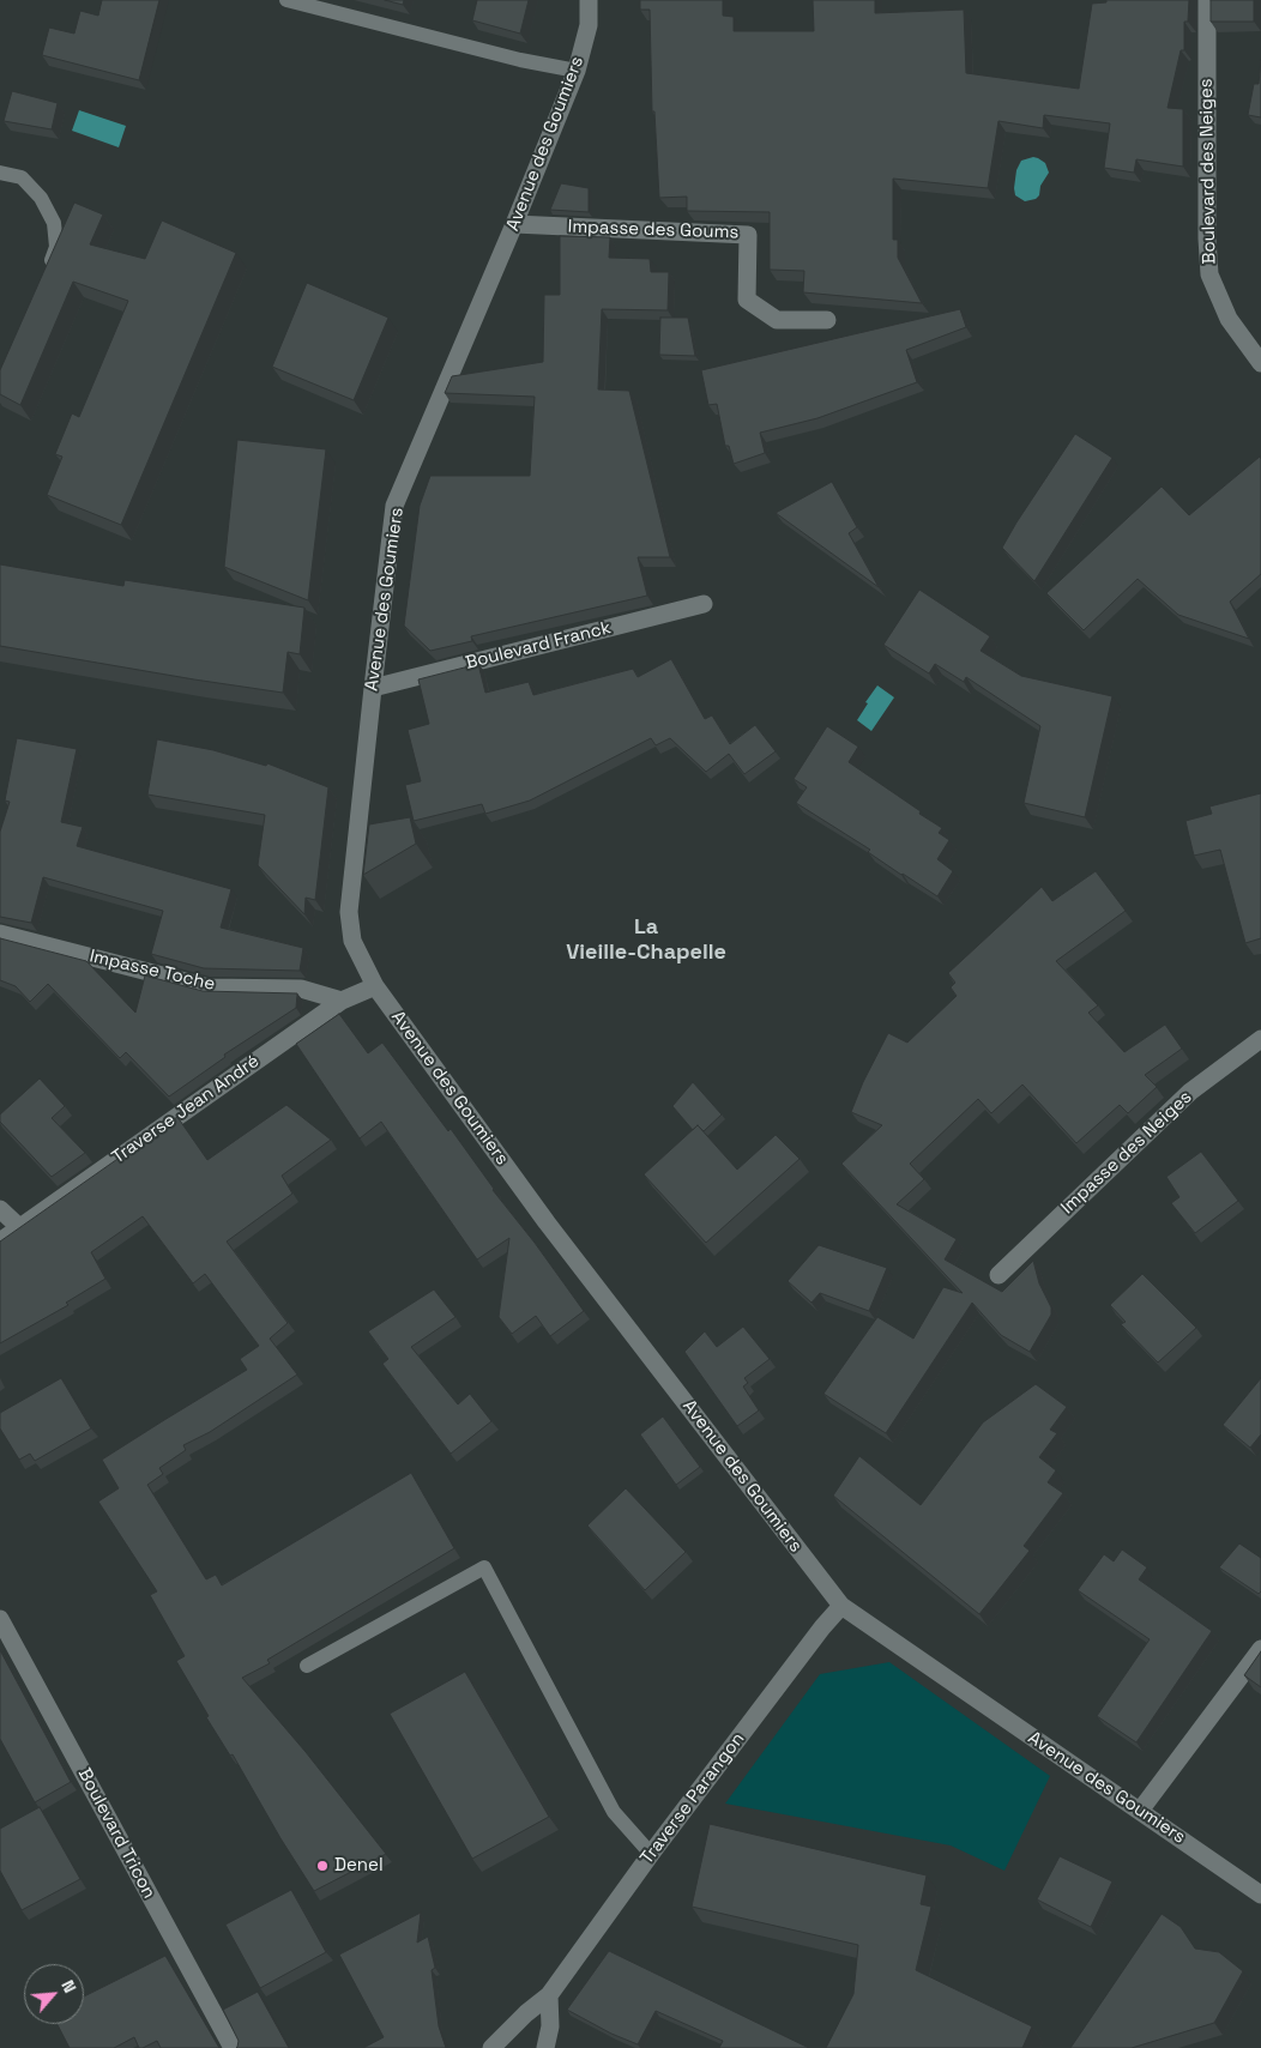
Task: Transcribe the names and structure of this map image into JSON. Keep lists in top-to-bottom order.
{
  "streets": {
    "street": [
      "Avenue des Goumiers",
      "Boulevard des Neiges",
      "Impasse des Goums",
      "Boulevard Franck",
      "Impasse Toche",
      "Traverse Jean André",
      "Impasse des Neiges",
      "Traverse Parangon",
      "Boulevard Tricon"
    ]
  },
  "crossings": [
    ["Avenue des Goumiers", "Impasse des Goums"],
    ["Avenue des Goumiers", "Boulevard Franck"],
    ["Avenue des Goumiers", "Traverse Jean André"],
    ["Avenue des Goumiers", "Traverse Parangon"],
    ["Impasse Toche", "Traverse Jean André"]
  ],
  "districts": ["La Vieille-Chapelle"],
  "places": ["Denel"],
  "north": "top right"
}
